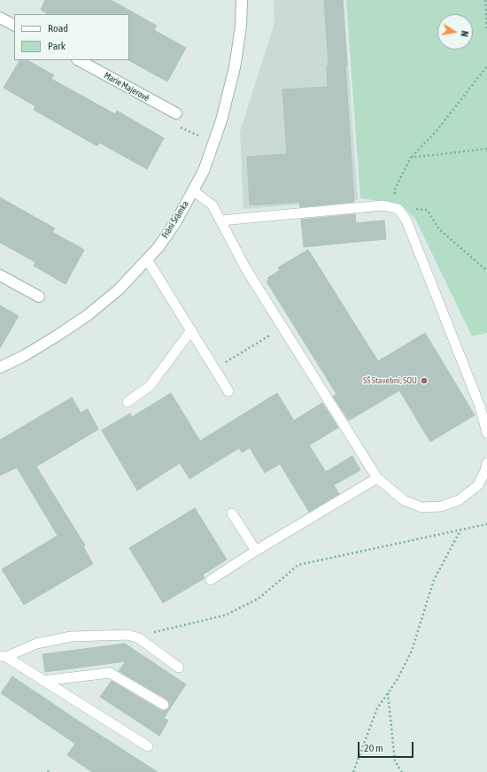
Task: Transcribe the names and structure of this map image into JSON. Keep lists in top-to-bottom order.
{
  "streets": {
    "street": ["Marie Majerové", "Fráni Šrámka"]
  },
  "places": ["SŠ Stavební, SOU"],
  "legend": ["Road", "Park"],
  "scale_bar": "20 m",
  "north": "right"
}
